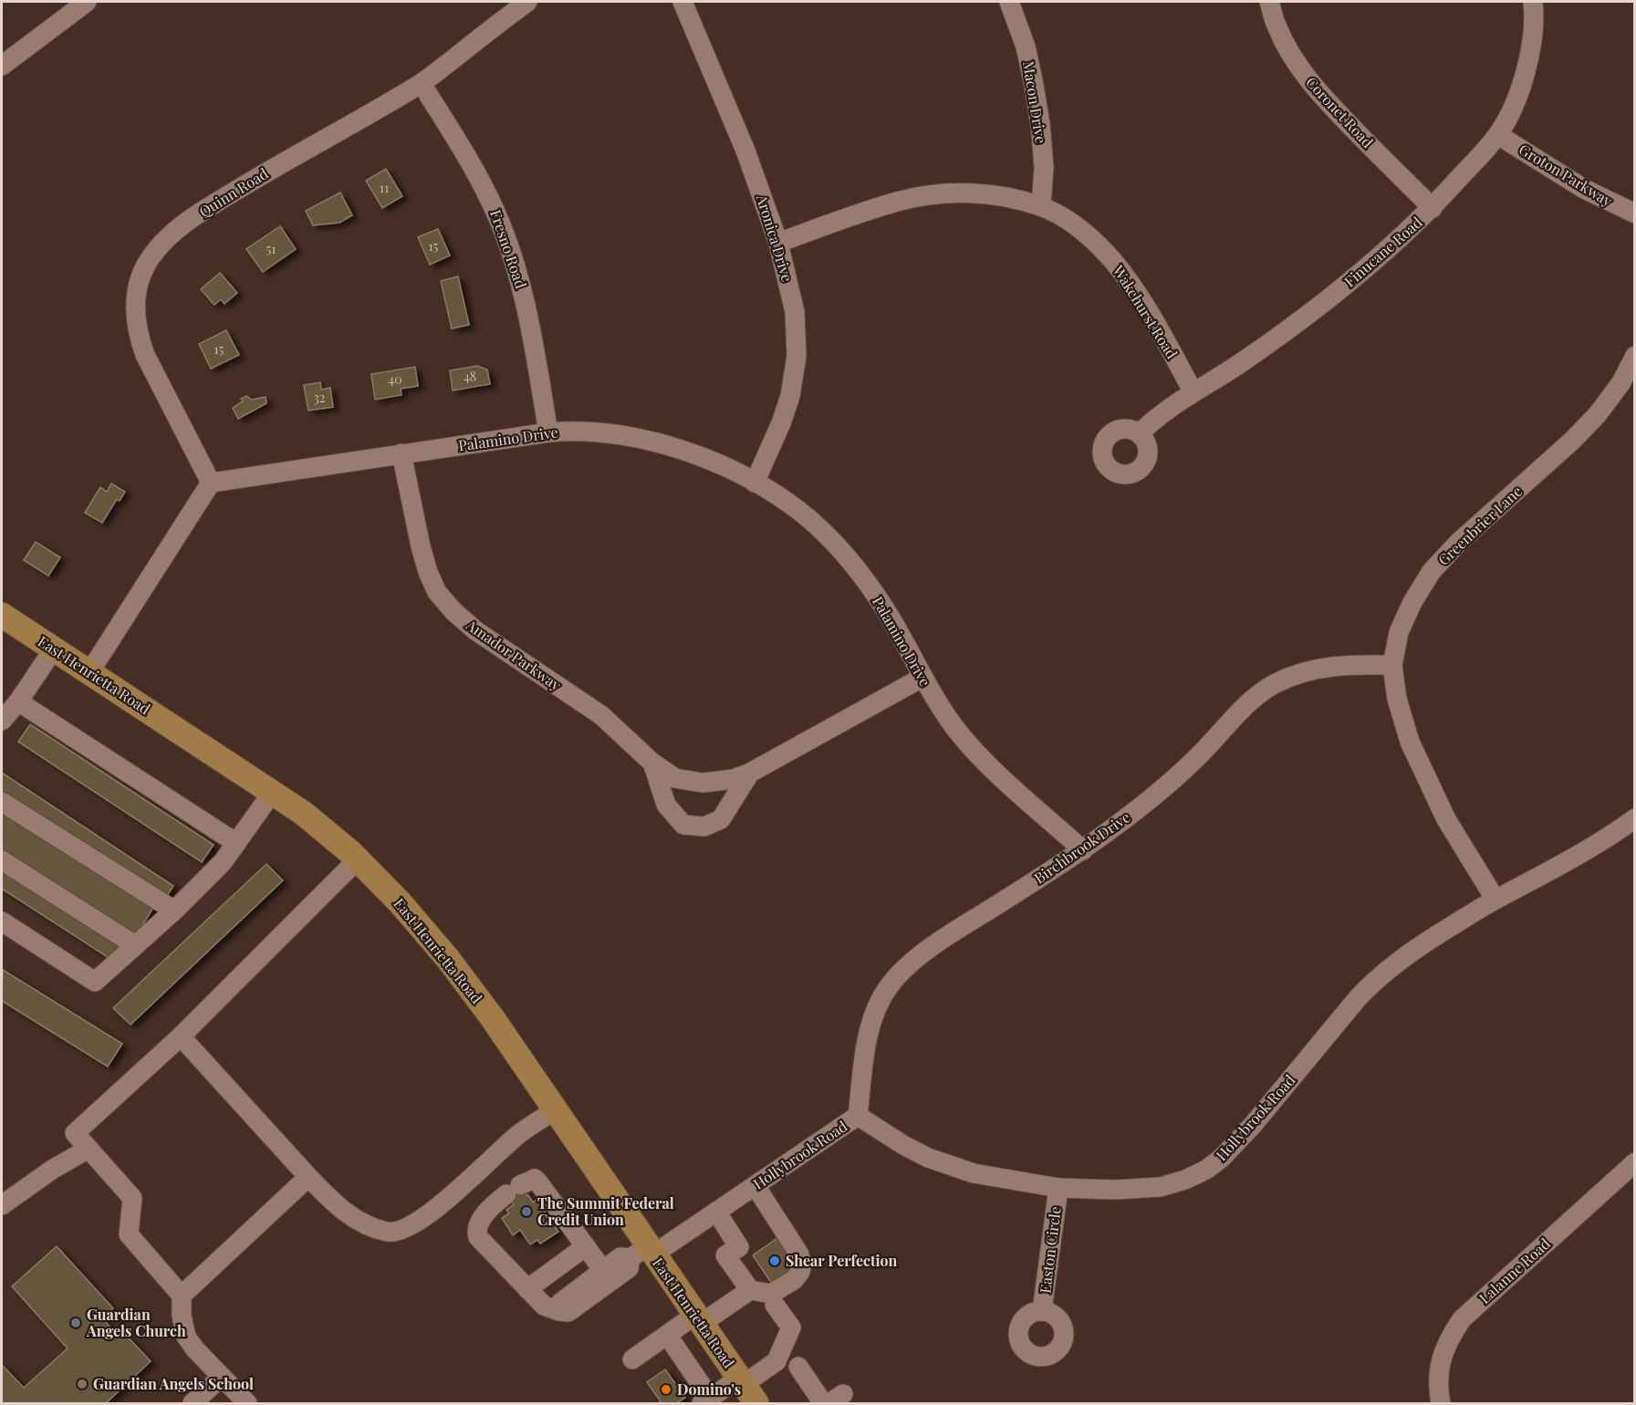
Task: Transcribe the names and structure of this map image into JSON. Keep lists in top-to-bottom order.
{
  "streets": {
    "main road": ["East Henrietta Road"],
    "street": [
      "Macon Drive",
      "Coronet Road",
      "Groton Parkway",
      "Quinn Road",
      "Aronica Drive",
      "Fresno Road",
      "Finucane Road",
      "Wakehurst Road",
      "Palamino Drive",
      "Greenbrier Lane",
      "Amador Parkway",
      "Birchbrook Drive",
      "Hollybrook Road",
      "Easton Circle",
      "Lalanne Road"
    ]
  },
  "crossings": [
    ["Macon Drive", "Wakehurst Road"],
    ["Coronet Road", "Finucane Road"],
    ["Groton Parkway", "Finucane Road"],
    ["Quinn Road", "Fresno Road"],
    ["Quinn Road", "Palamino Drive"],
    ["Aronica Drive", "Wakehurst Road"],
    ["Aronica Drive", "Palamino Drive"],
    ["Fresno Road", "Palamino Drive"],
    ["Finucane Road", "Wakehurst Road"],
    ["Palamino Drive", "Amador Parkway"],
    ["Palamino Drive", "Birchbrook Drive"],
    ["Greenbrier Lane", "Birchbrook Drive"],
    ["Greenbrier Lane", "Hollybrook Road"],
    ["East Henrietta Road", "Hollybrook Road"],
    ["Birchbrook Drive", "Hollybrook Road"],
    ["Hollybrook Road", "Easton Circle"]
  ],
  "places": [
    "The Summit Federal Credit Union",
    "Shear Perfection",
    "Guardian Angels Church",
    "Guardian Angels School",
    "Domino's"
  ],
  "house_numbers": [
    "11",
    "15",
    "51",
    "15",
    "48",
    "40",
    "32"
  ]
}
